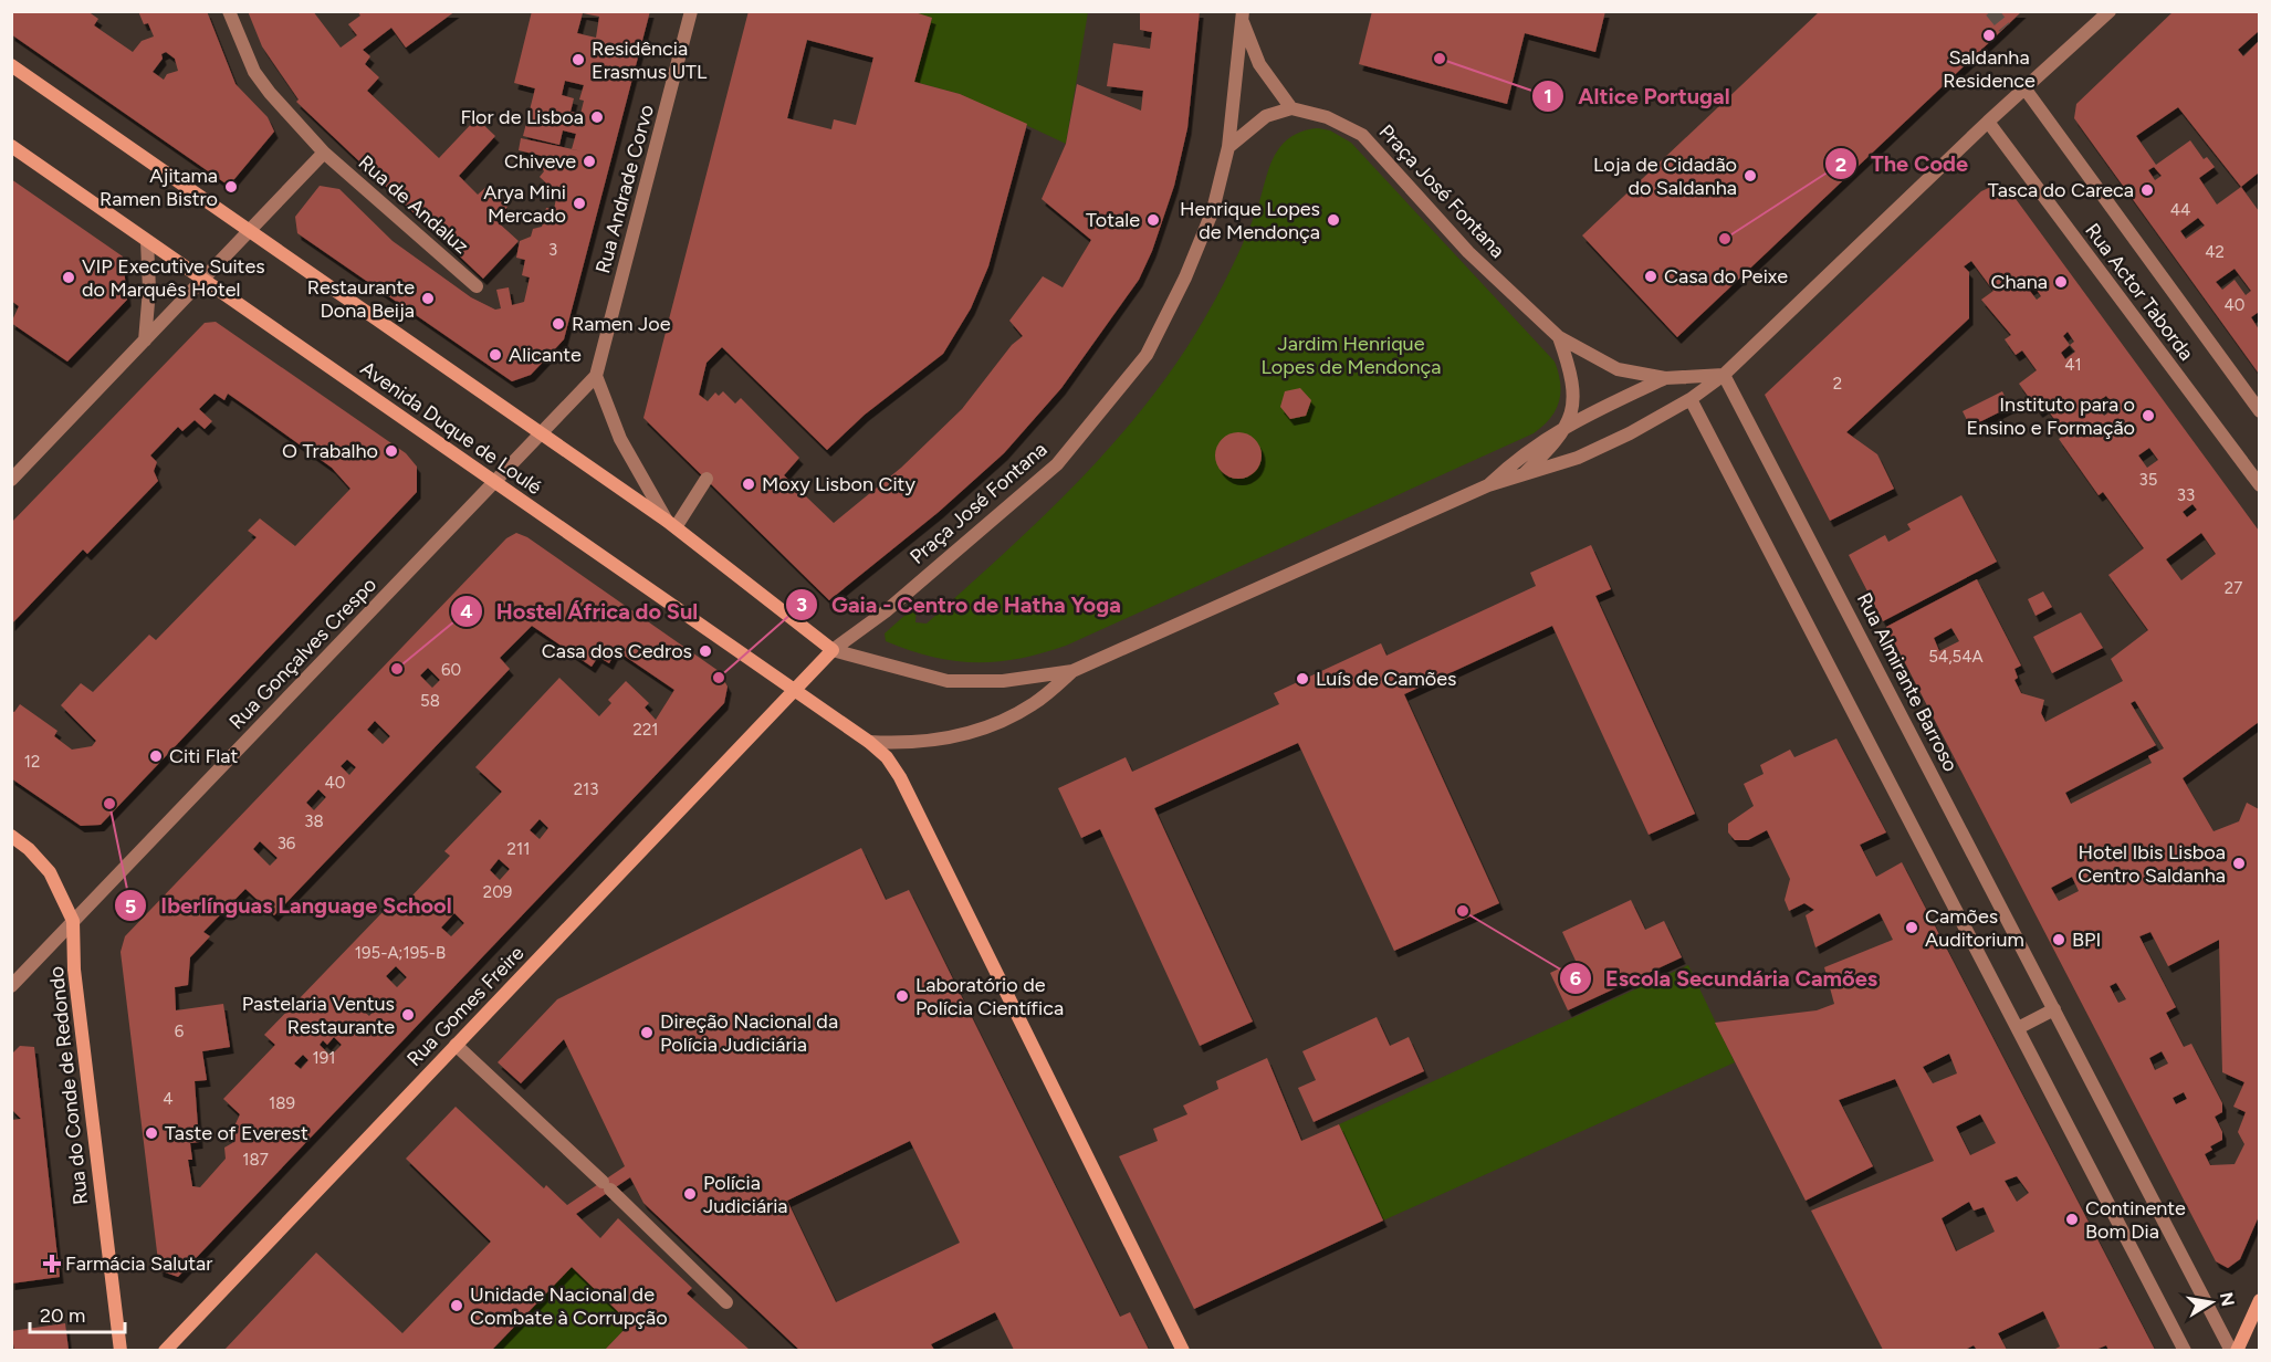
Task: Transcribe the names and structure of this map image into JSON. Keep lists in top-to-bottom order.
{
  "streets": {
    "street": [
      "Rua Andrade Corvo",
      "Praça José Fontana",
      "Rua de Andaluz",
      "Rua Actor Taborda",
      "Avenida Duque de Loulé",
      "Rua Gonçalves Crespo",
      "Rua Almirante Barroso",
      "Rua Gomes Freire",
      "Rua do Conde de Redondo"
    ]
  },
  "crossings": [
    ["Rua Andrade Corvo", "Rua Gonçalves Crespo"],
    ["Praça José Fontana", "Rua Actor Taborda"],
    ["Praça José Fontana", "Avenida Duque de Loulé"],
    ["Praça José Fontana", "Rua Almirante Barroso"],
    ["Praça José Fontana", "Rua Gomes Freire"],
    ["Avenida Duque de Loulé", "Rua Gonçalves Crespo"],
    ["Avenida Duque de Loulé", "Rua Gomes Freire"],
    ["Rua Gonçalves Crespo", "Rua do Conde de Redondo"]
  ],
  "parks": ["Jardim Henrique Lopes de Mendonça"],
  "places": {
    "other": [
      "Saldanha Residence",
      "Altice Portugal",
      "Residência Erasmus UTL",
      "Flor de Lisboa",
      "Chiveve",
      "Loja de Cidadão do Saldanha",
      "Ajitama Ramen Bistro",
      "Tasca do Careca",
      "Arya Mini Mercado",
      "Totale",
      "Henrique Lopes de Mendonça",
      "The Code",
      "Casa do Peixe",
      "VIP Executive Suites do Marquês Hotel",
      "Chana",
      "Restaurante Dona Beija",
      "Ramen Joe",
      "Alicante",
      "Instituto para o Ensino e Formação",
      "O Trabalho",
      "Moxy Lisbon City",
      "Casa dos Cedros",
      "Hostel África do Sul",
      "Gaia - Centro de Hatha Yoga",
      "Luís de Camões",
      "Citi Flat",
      "Iberlínguas Language School",
      "Hotel Ibis Lisboa Centro Saldanha",
      "Escola Secundária Camões",
      "Camões Auditorium",
      "BPI",
      "Laboratório de Polícia Científica",
      "Pastelaria Ventus Restaurante",
      "Direção Nacional da Polícia Judiciária",
      "Taste of Everest",
      "Polícia Judiciária",
      "Continente Bom Dia",
      "Unidade Nacional de Combate à Corrupção"
    ],
    "health": ["Farmácia Salutar"]
  },
  "house_numbers": [
    "44",
    "3",
    "42",
    "40",
    "41",
    "2",
    "35",
    "33",
    "27",
    "54,54A",
    "60",
    "58",
    "221",
    "12",
    "40",
    "213",
    "38",
    "36",
    "211",
    "209",
    "195-A;195-B",
    "6",
    "191",
    "4",
    "189",
    "187"
  ],
  "scale_bar": "20 m",
  "north": "right"
}
